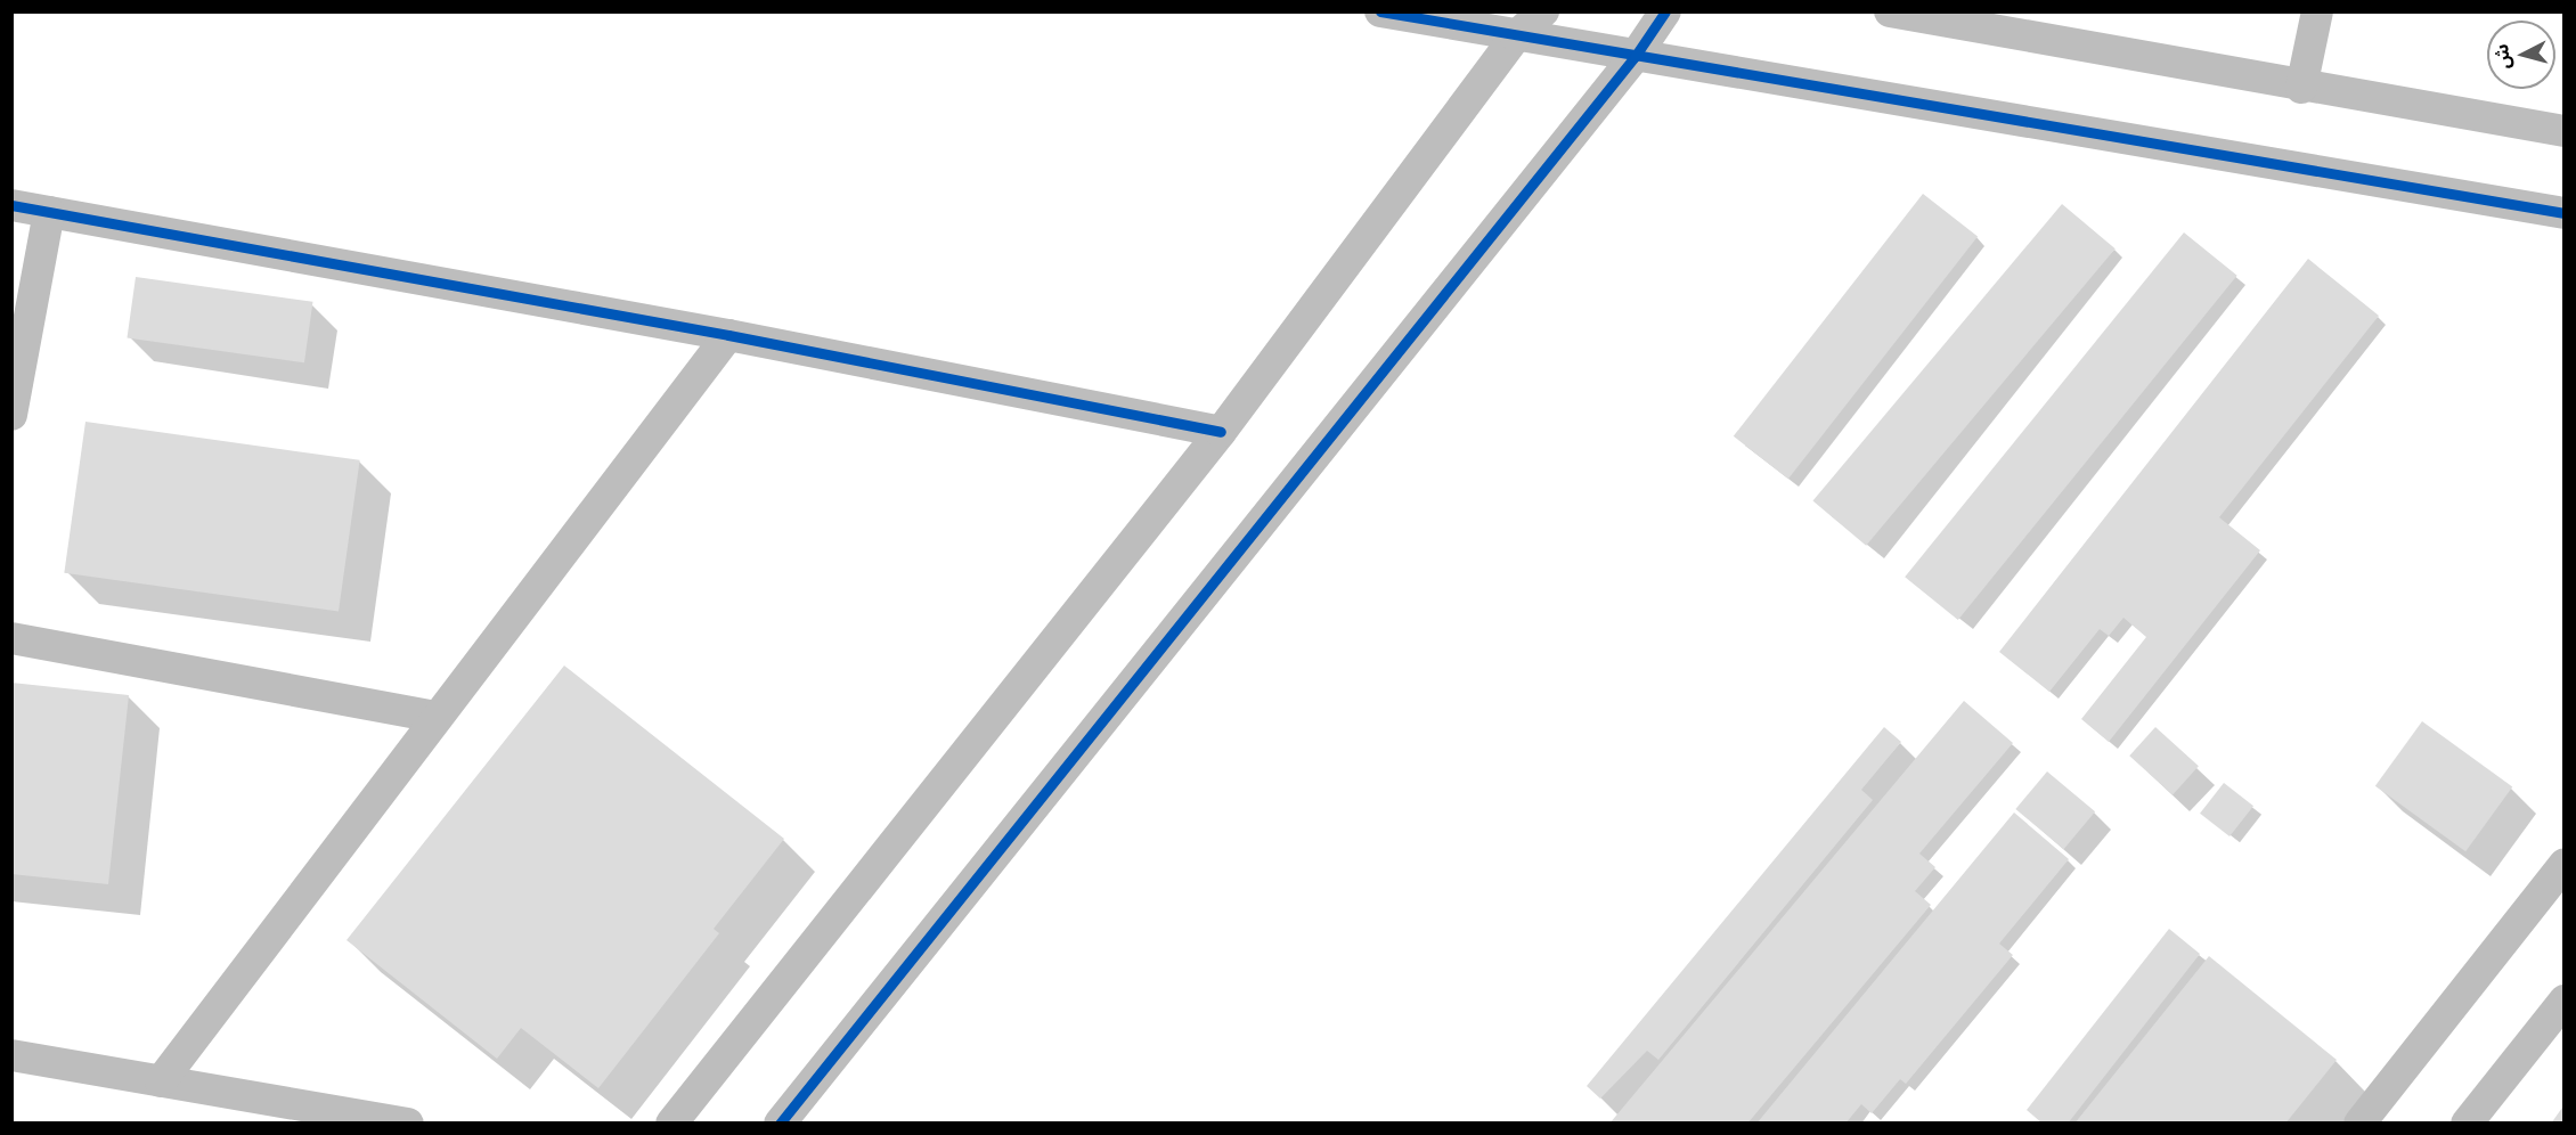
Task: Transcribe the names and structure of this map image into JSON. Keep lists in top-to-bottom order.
{
  "north": "left"
}
